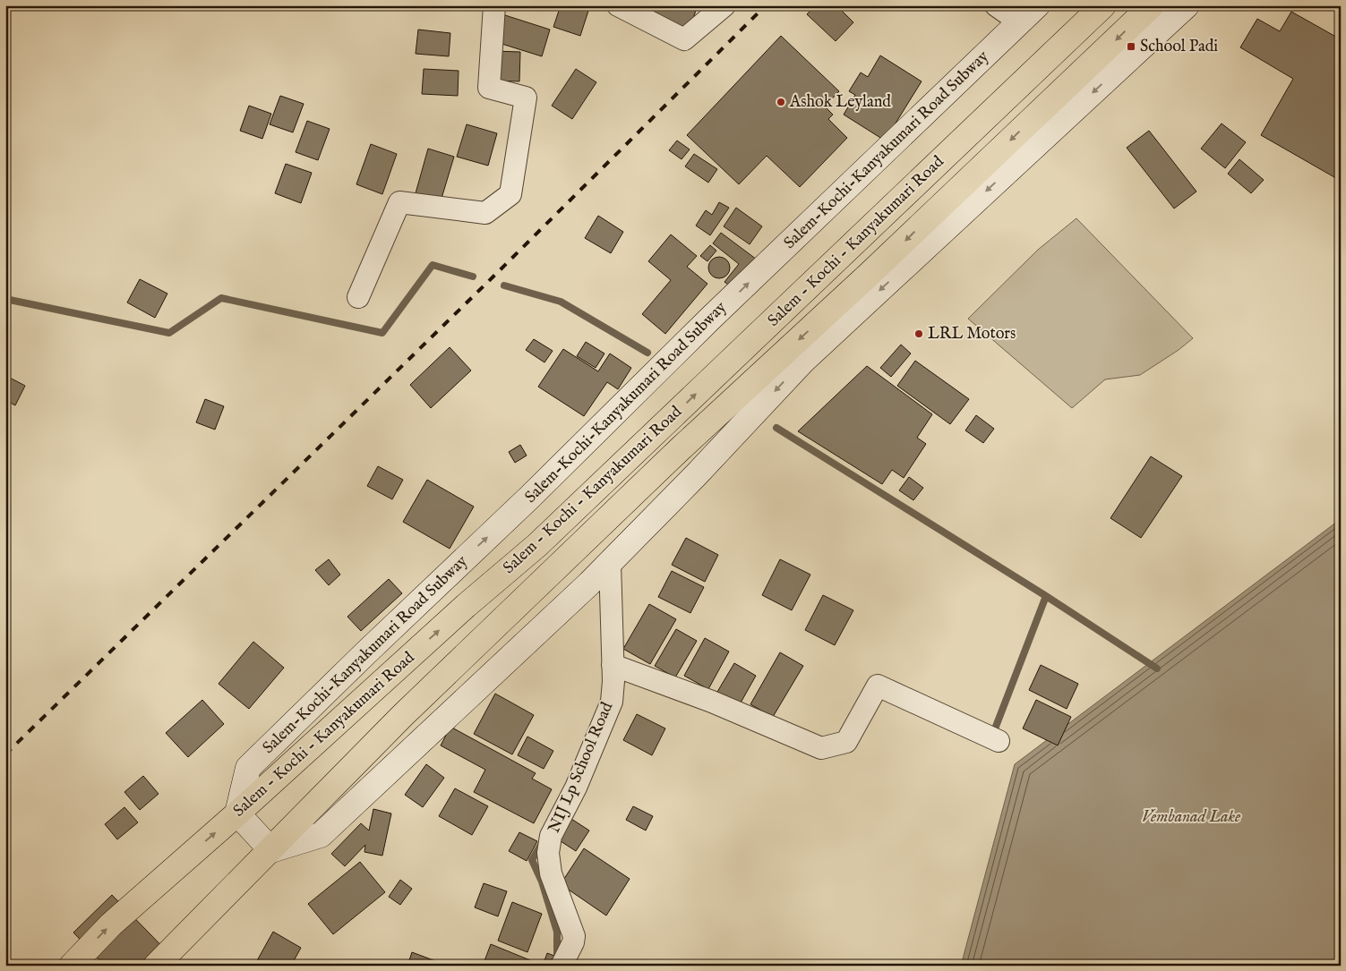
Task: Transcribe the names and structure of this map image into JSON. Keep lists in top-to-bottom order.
{
  "streets": {
    "highway": ["Salem - Kochi - Kanyakumari Road"],
    "street": ["Salem-Kochi-Kanyakumari Road Subway", "NIJ Lp School Road"]
  },
  "crossings": [
    ["Salem-Kochi-Kanyakumari Road Subway", "Salem - Kochi - Kanyakumari Road"]
  ],
  "water": ["Vembanad Lake"],
  "places": {
    "transit": ["School Padi"],
    "other": ["Ashok Leyland", "LRL Motors"]
  }
}
